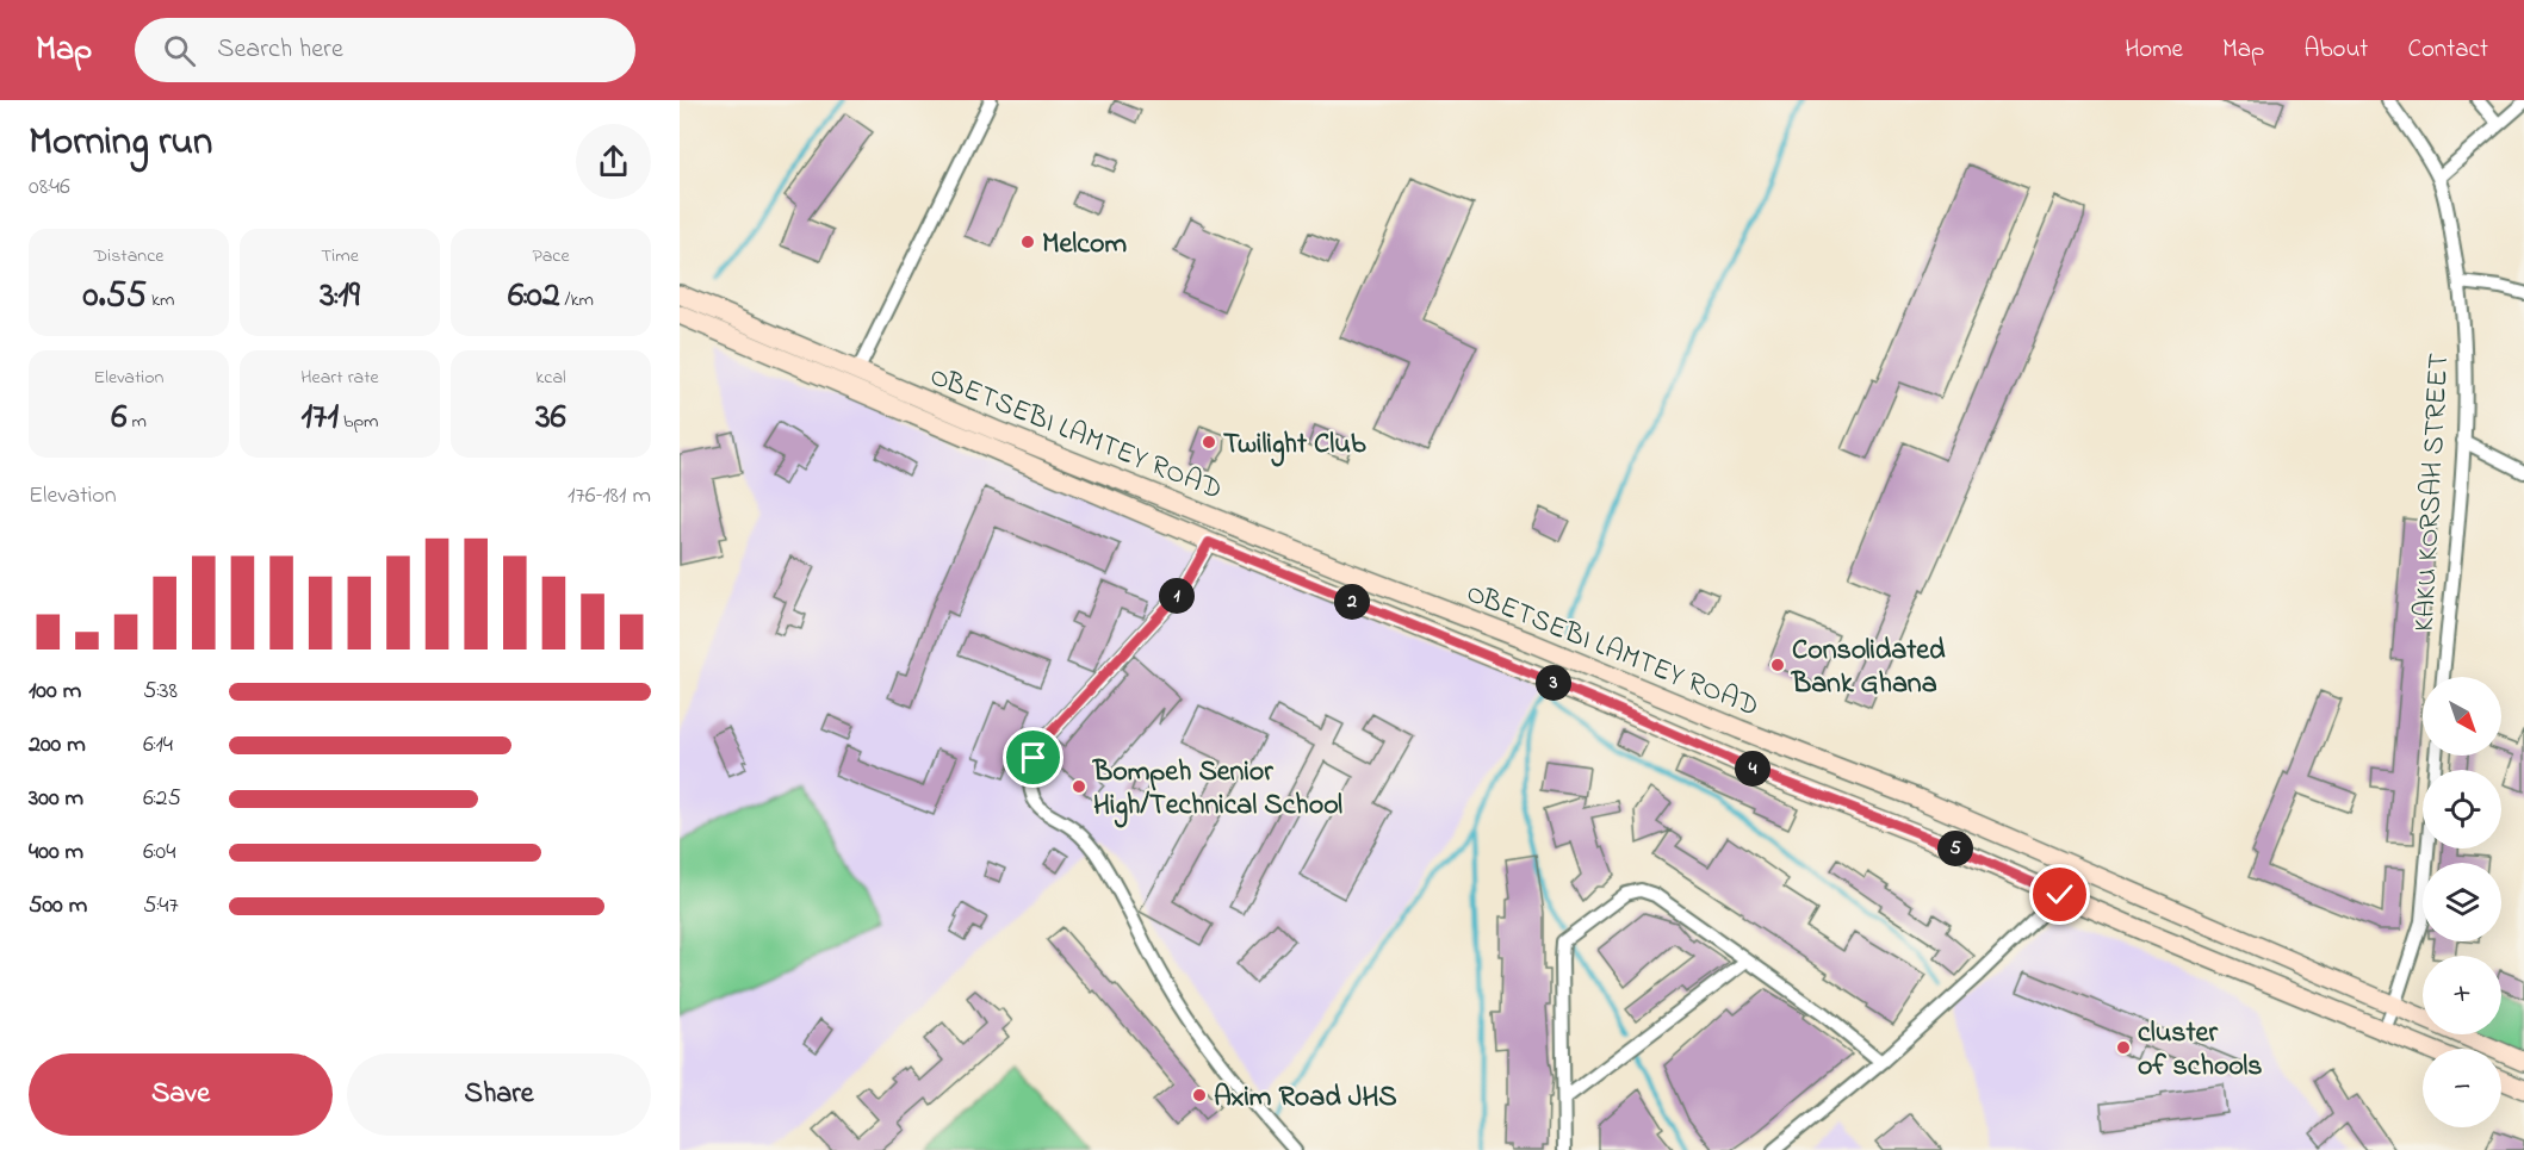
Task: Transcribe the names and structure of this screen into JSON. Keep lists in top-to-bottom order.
{
  "streets": {
    "main road": ["OBETSEBI LAMTEY ROAD"],
    "street": ["KAKU KORSAH STREET"]
  },
  "places": [
    "Melcom",
    "Twilight Club",
    "Consolidated Bank Ghana",
    "Bompeh Senior High/Technical School",
    "cluster of schools",
    "Axim Road JHS"
  ],
  "north": "bottom right",
  "page": {
    "header": "Map",
    "search": "Search here",
    "nav": [
      "Home",
      "Map",
      "About",
      "Contact"
    ],
    "heading": ["Morning run", "08:46"],
    "stats": [
      ["Distance", "0.55 km"],
      ["Time", "3:19"],
      ["Pace", "6:02 /km"],
      ["Elevation", "6 m"],
      ["Heart rate", "171 bpm"],
      ["kcal", "36"]
    ],
    "chart": ["Elevation", "176–181 m"],
    "pins": [
      "1",
      "2",
      "3",
      "4",
      "5"
    ],
    "list": [
      {
        "name": "100 m",
        "note": "5:38"
      },
      {
        "name": "200 m",
        "note": "6:14"
      },
      {
        "name": "300 m",
        "note": "6:25"
      },
      {
        "name": "400 m",
        "note": "6:04"
      },
      {
        "name": "500 m",
        "note": "5:47"
      }
    ],
    "map_buttons": ["+", "−"],
    "buttons": ["Save", "Share"]
  }
}
